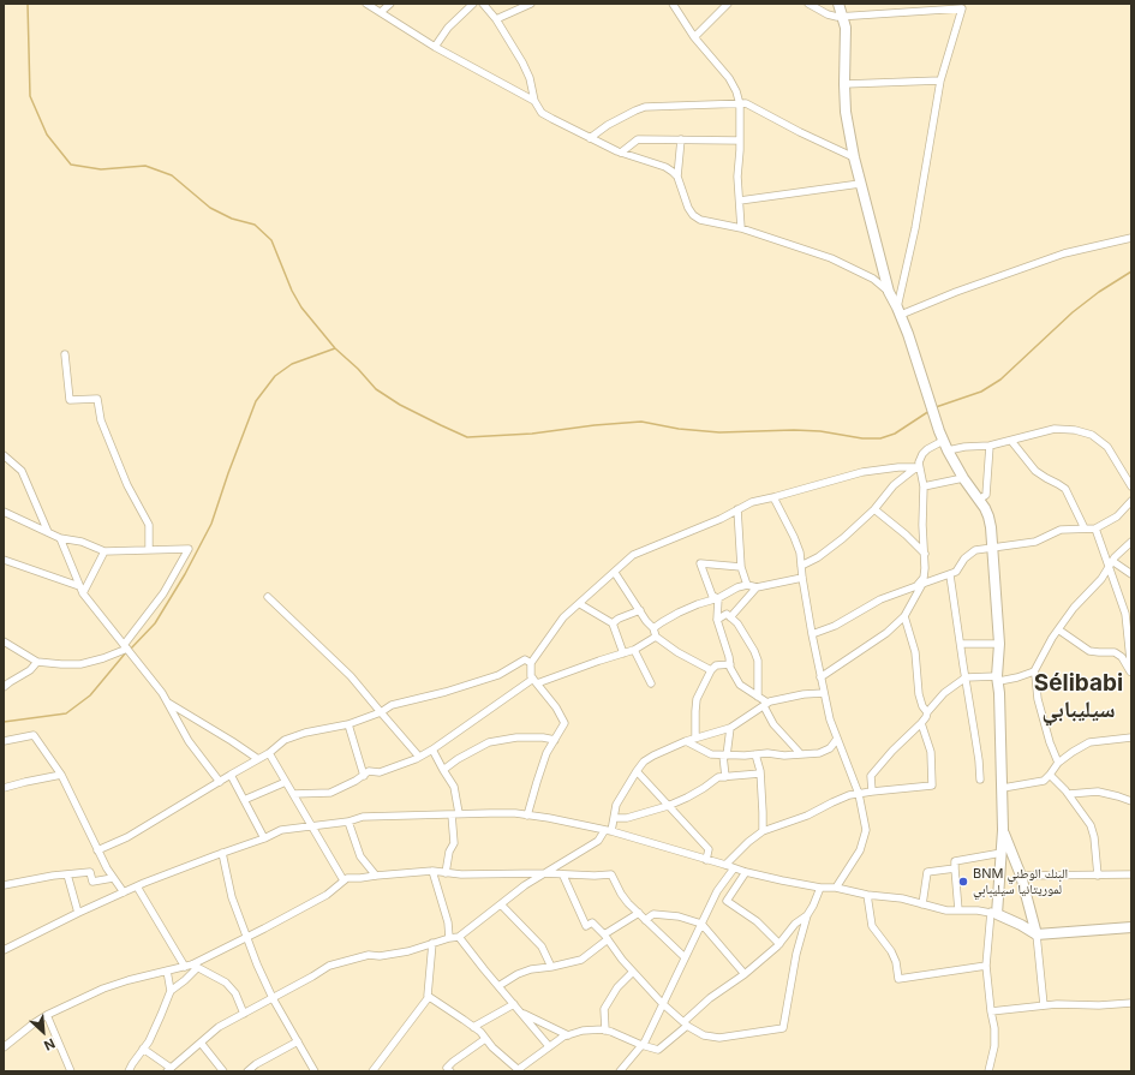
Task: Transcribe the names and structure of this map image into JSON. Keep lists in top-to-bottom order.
{
  "districts": ["Sélibabi سيليبابي"],
  "places": ["BNM البنك الوطني لموريتانيا سيليبابي"],
  "north": "bottom right"
}
